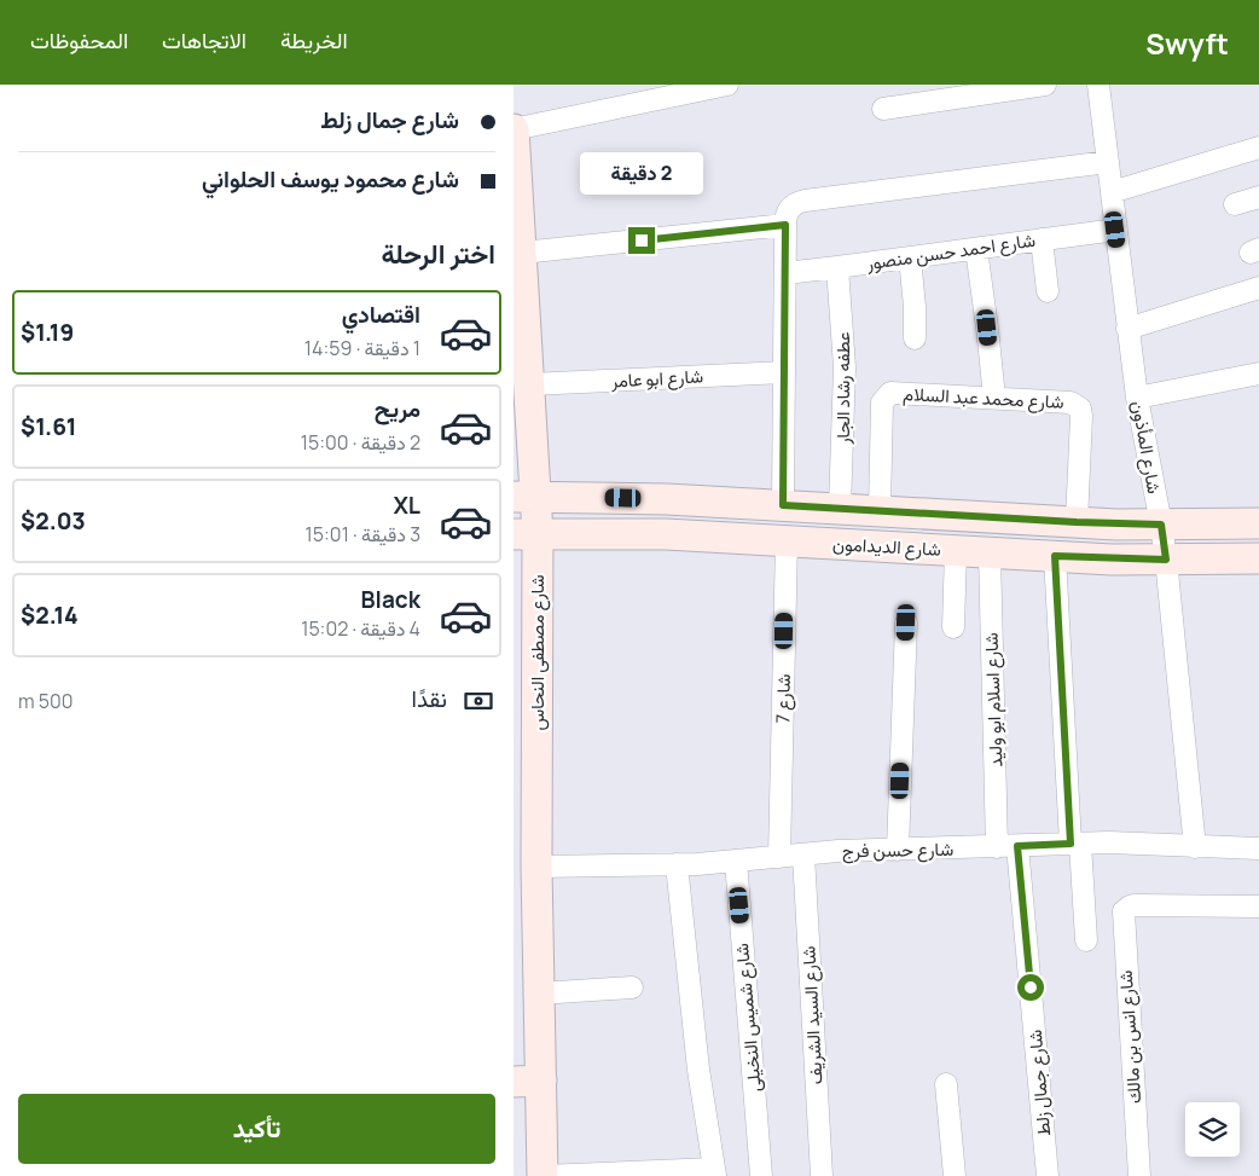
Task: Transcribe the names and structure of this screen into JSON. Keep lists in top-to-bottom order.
{
  "streets": {
    "street": [
      "شارع احمد حسن منصور",
      "شارع ابو عامر",
      "عطفه رشاد الجار",
      "شارع محمد عبد السلام",
      "شارع المأذون",
      "شارع الديدامون",
      "شارع مصطفى النحاس",
      "شارع 7",
      "شارع اسلام ابو وليد",
      "شارع حسن فرج",
      "شارع السيد الشريف",
      "شارع شميس النخيلى",
      "شارع انس بن مالك",
      "شارع جمال زلط"
    ]
  },
  "crossings": [
    ["شارع احمد حسن منصور", "عطفه رشاد الجار"],
    ["شارع احمد حسن منصور", "شارع المأذون"],
    ["شارع ابو عامر", "شارع مصطفى النحاس"],
    ["عطفه رشاد الجار", "شارع الديدامون"],
    ["شارع محمد عبد السلام", "شارع الديدامون"],
    ["شارع المأذون", "شارع الديدامون"],
    ["شارع المأذون", "شارع حسن فرج"],
    ["شارع الديدامون", "شارع مصطفى النحاس"],
    ["شارع الديدامون", "شارع 7"],
    ["شارع الديدامون", "شارع اسلام ابو وليد"],
    ["شارع مصطفى النحاس", "شارع حسن فرج"],
    ["شارع 7", "شارع حسن فرج"],
    ["شارع اسلام ابو وليد", "شارع حسن فرج"],
    ["شارع اسلام ابو وليد", "شارع جمال زلط"],
    ["شارع حسن فرج", "شارع السيد الشريف"],
    ["شارع حسن فرج", "شارع شميس النخيلى"],
    ["شارع حسن فرج", "شارع جمال زلط"]
  ],
  "page": {
    "header": "Swyft",
    "nav": ["الخريطة", "الاتجاهات", "المحفوظات"],
    "banner": ["شارع جمال زلط", "شارع محمود يوسف الحلواني"],
    "bubble": "2 دقيقة",
    "heading": "اختر الرحلة",
    "list": [
      {
        "name": "اقتصادي",
        "note": "1 دقيقة · 14:59",
        "value": "$1.19"
      },
      {
        "name": "مريح",
        "note": "2 دقيقة · 15:00",
        "value": "$1.61"
      },
      {
        "name": "XL",
        "note": "3 دقيقة · 15:01",
        "value": "$2.03"
      },
      {
        "name": "Black",
        "note": "4 دقيقة · 15:02",
        "value": "$2.14"
      }
    ],
    "pay": ["نقدًا", "500 m"],
    "buttons": "تأكيد"
  }
}
